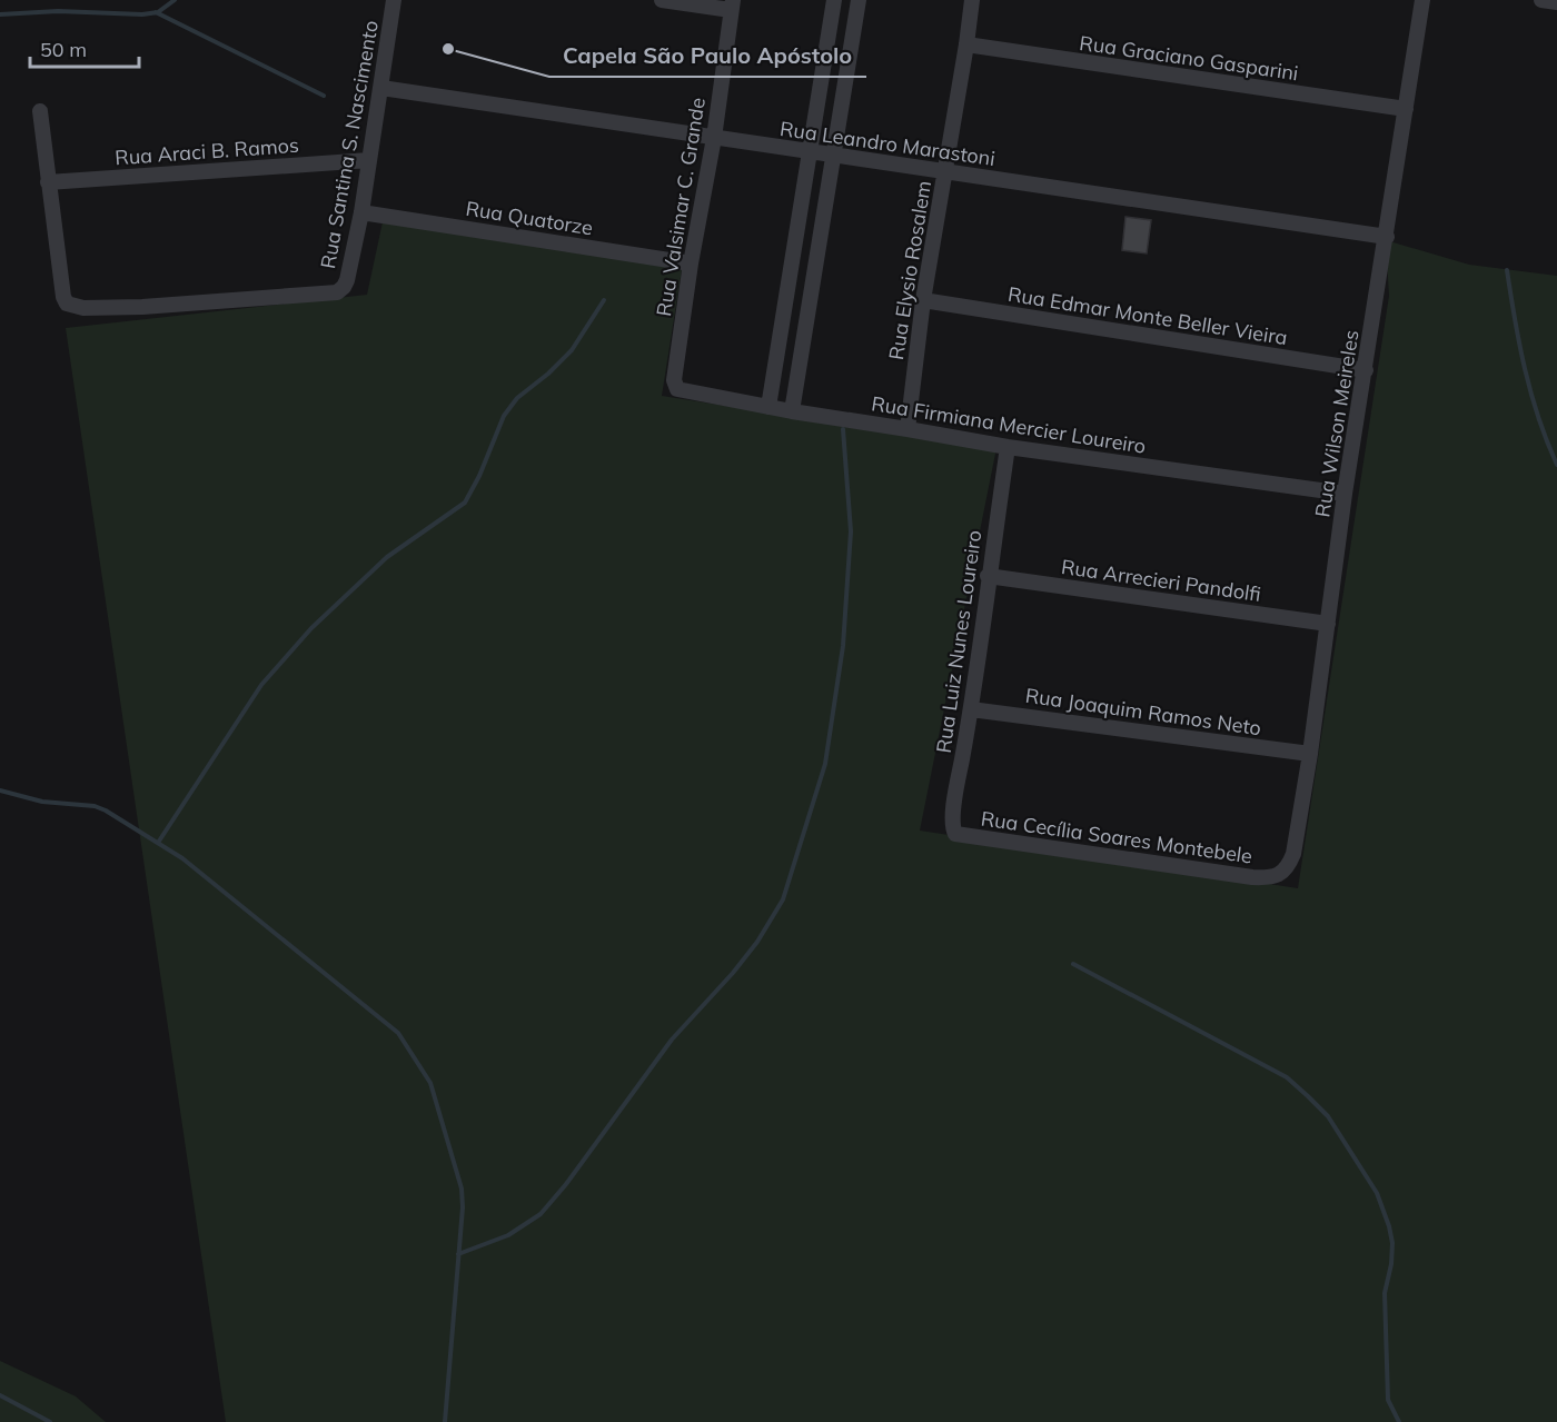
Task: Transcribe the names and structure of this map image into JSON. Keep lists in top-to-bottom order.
{
  "streets": {
    "street": [
      "Rua Graciano Gasparini",
      "Rua Leandro Marastoni",
      "Rua Santina S. Nascimento",
      "Rua Araci B. Ramos",
      "Rua Valsimar C. Grande",
      "Rua Quatorze",
      "Rua Elysio Rosalem",
      "Rua Edmar Monte Beller Vieira",
      "Rua Wilson Meireles",
      "Rua Firmiana Mercier Loureiro",
      "Rua Arrecieri Pandolfi",
      "Rua Luiz Nunes Loureiro",
      "Rua Joaquim Ramos Neto",
      "Rua Cecília Soares Montebele"
    ]
  },
  "crossings": [
    ["Rua Graciano Gasparini", "Rua Elysio Rosalem"],
    ["Rua Graciano Gasparini", "Rua Wilson Meireles"],
    ["Rua Leandro Marastoni", "Rua Santina S. Nascimento"],
    ["Rua Leandro Marastoni", "Rua Valsimar C. Grande"],
    ["Rua Leandro Marastoni", "Rua Elysio Rosalem"],
    ["Rua Leandro Marastoni", "Rua Wilson Meireles"],
    ["Rua Santina S. Nascimento", "Rua Araci B. Ramos"],
    ["Rua Santina S. Nascimento", "Rua Quatorze"],
    ["Rua Valsimar C. Grande", "Rua Quatorze"],
    ["Rua Valsimar C. Grande", "Rua Firmiana Mercier Loureiro"],
    ["Rua Elysio Rosalem", "Rua Edmar Monte Beller Vieira"],
    ["Rua Elysio Rosalem", "Rua Firmiana Mercier Loureiro"],
    ["Rua Edmar Monte Beller Vieira", "Rua Wilson Meireles"],
    ["Rua Wilson Meireles", "Rua Firmiana Mercier Loureiro"],
    ["Rua Wilson Meireles", "Rua Arrecieri Pandolfi"],
    ["Rua Wilson Meireles", "Rua Joaquim Ramos Neto"],
    ["Rua Wilson Meireles", "Rua Cecília Soares Montebele"],
    ["Rua Firmiana Mercier Loureiro", "Rua Luiz Nunes Loureiro"],
    ["Rua Arrecieri Pandolfi", "Rua Luiz Nunes Loureiro"],
    ["Rua Luiz Nunes Loureiro", "Rua Joaquim Ramos Neto"],
    ["Rua Luiz Nunes Loureiro", "Rua Cecília Soares Montebele"]
  ],
  "places": ["Capela São Paulo Apóstolo"],
  "scale_bar": "50 m"
}
